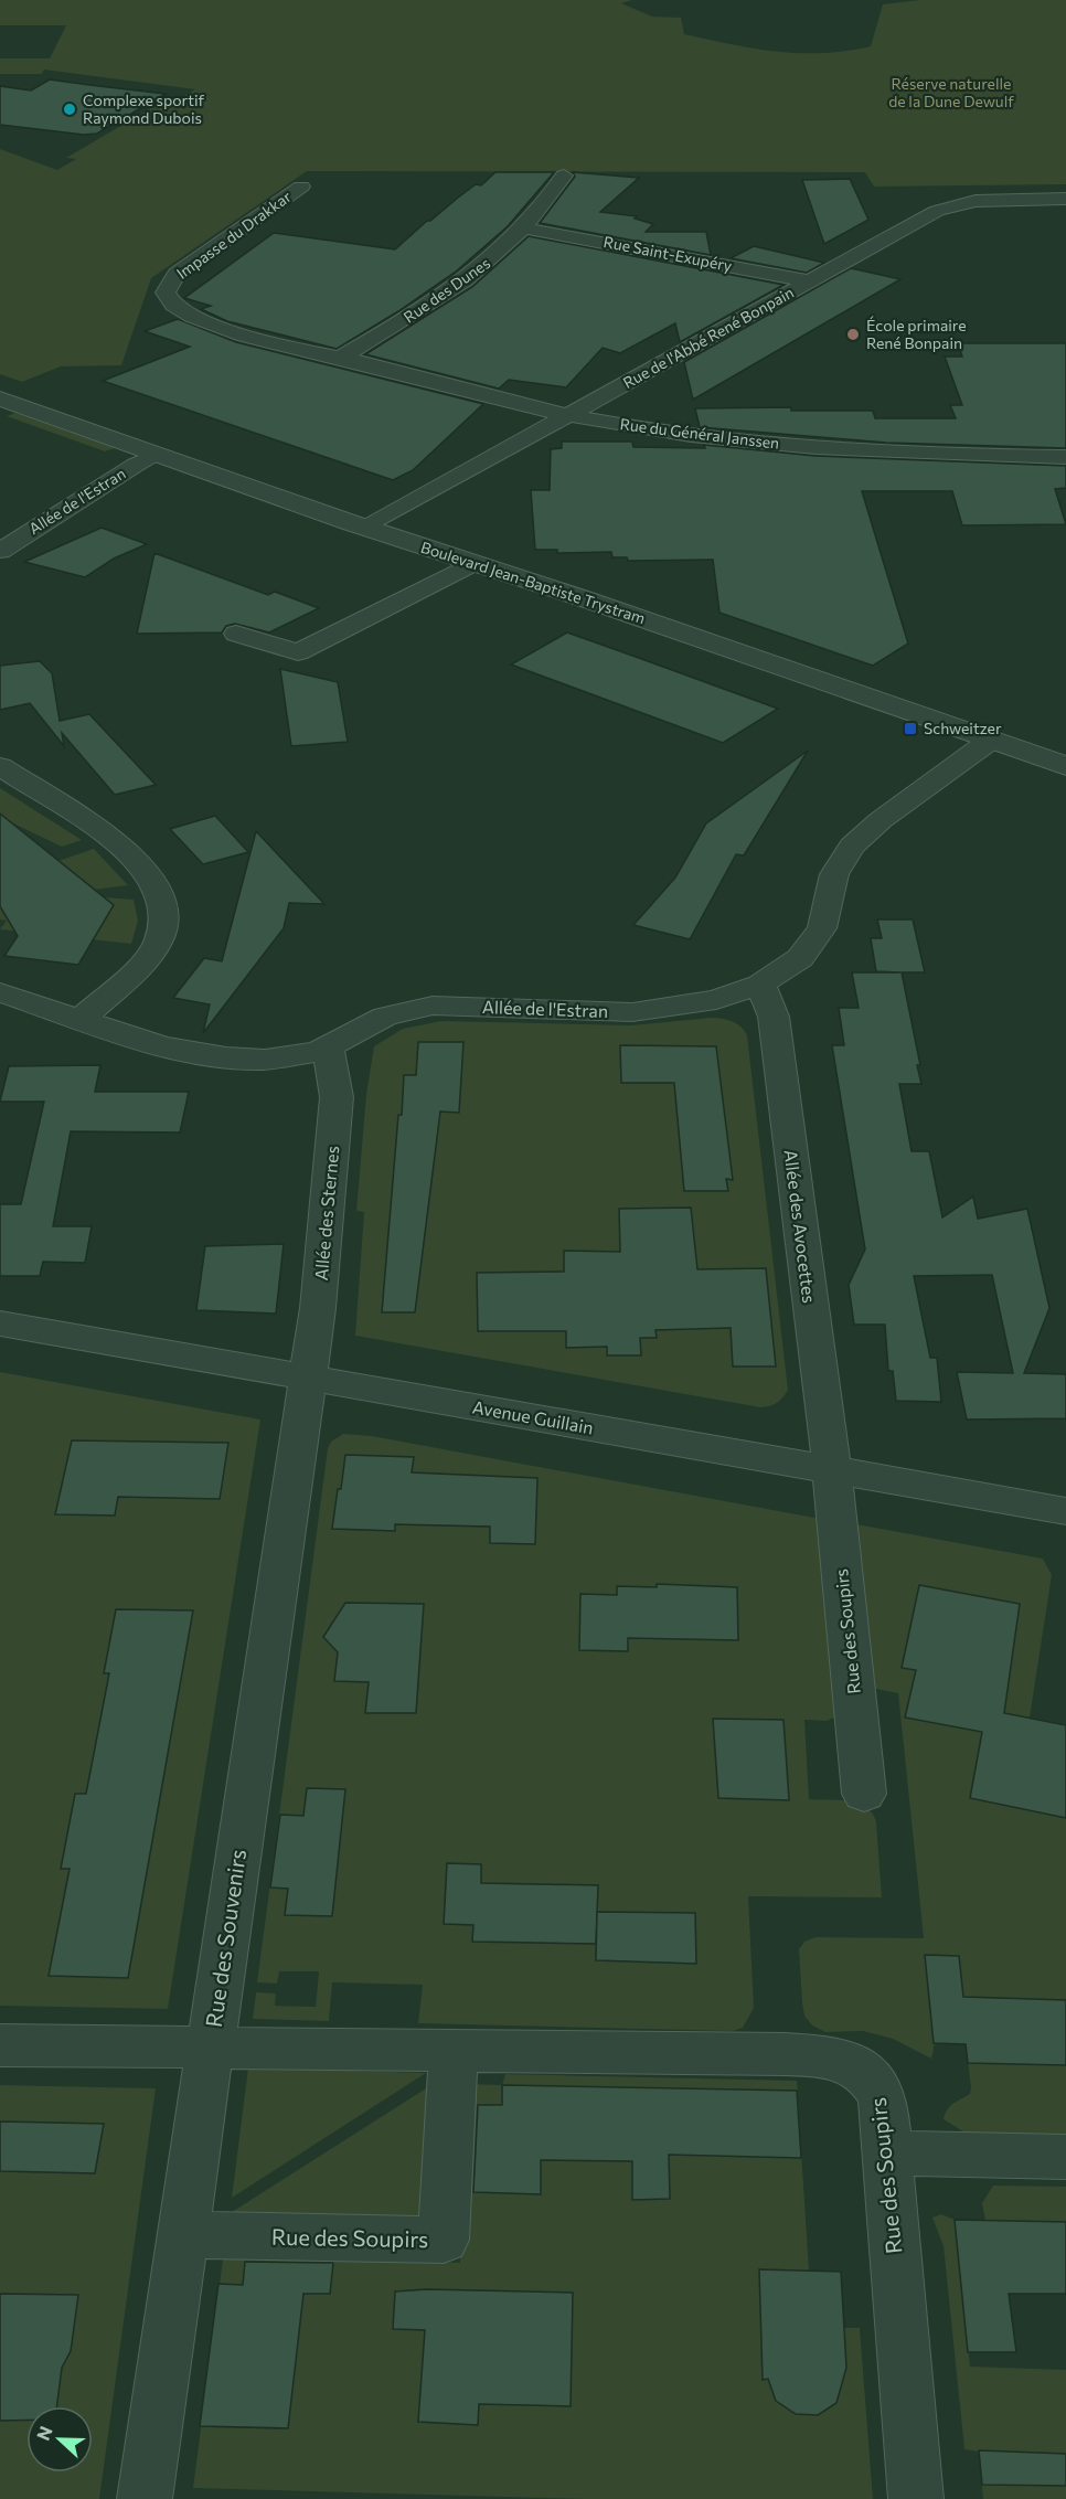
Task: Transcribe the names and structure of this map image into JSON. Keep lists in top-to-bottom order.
{
  "streets": {
    "street": [
      "Impasse du Drakkar",
      "Rue Saint-Exupéry",
      "Rue des Dunes",
      "Rue de l'Abbé René Bonpain",
      "Rue du Général Janssen",
      "Allée de l'Estran",
      "Boulevard Jean-Baptiste Trystram",
      "Allée des Sternes",
      "Allée des Avocettes",
      "Avenue Guillain",
      "Rue des Soupirs",
      "Rue des Souvenirs"
    ]
  },
  "crossings": [
    ["Impasse du Drakkar", "Rue des Dunes"],
    ["Impasse du Drakkar", "Rue du Général Janssen"],
    ["Rue Saint-Exupéry", "Rue des Dunes"],
    ["Rue Saint-Exupéry", "Rue de l'Abbé René Bonpain"],
    ["Rue des Dunes", "Rue du Général Janssen"],
    ["Rue de l'Abbé René Bonpain", "Rue du Général Janssen"],
    ["Rue de l'Abbé René Bonpain", "Boulevard Jean-Baptiste Trystram"],
    ["Allée de l'Estran", "Boulevard Jean-Baptiste Trystram"],
    ["Allée de l'Estran", "Allée des Sternes"],
    ["Allée de l'Estran", "Allée des Avocettes"],
    ["Allée des Sternes", "Avenue Guillain"],
    ["Allée des Sternes", "Rue des Souvenirs"],
    ["Allée des Avocettes", "Avenue Guillain"],
    ["Allée des Avocettes", "Rue des Soupirs"],
    ["Avenue Guillain", "Rue des Soupirs"],
    ["Avenue Guillain", "Rue des Souvenirs"],
    ["Rue des Soupirs", "Rue des Souvenirs"]
  ],
  "parks": ["Réserve naturelle de la Dune Dewulf"],
  "places": {
    "other": ["Complexe sportif Raymond Dubois", "École primaire René Bonpain"],
    "transit": ["Schweitzer"]
  },
  "north": "left"
}
